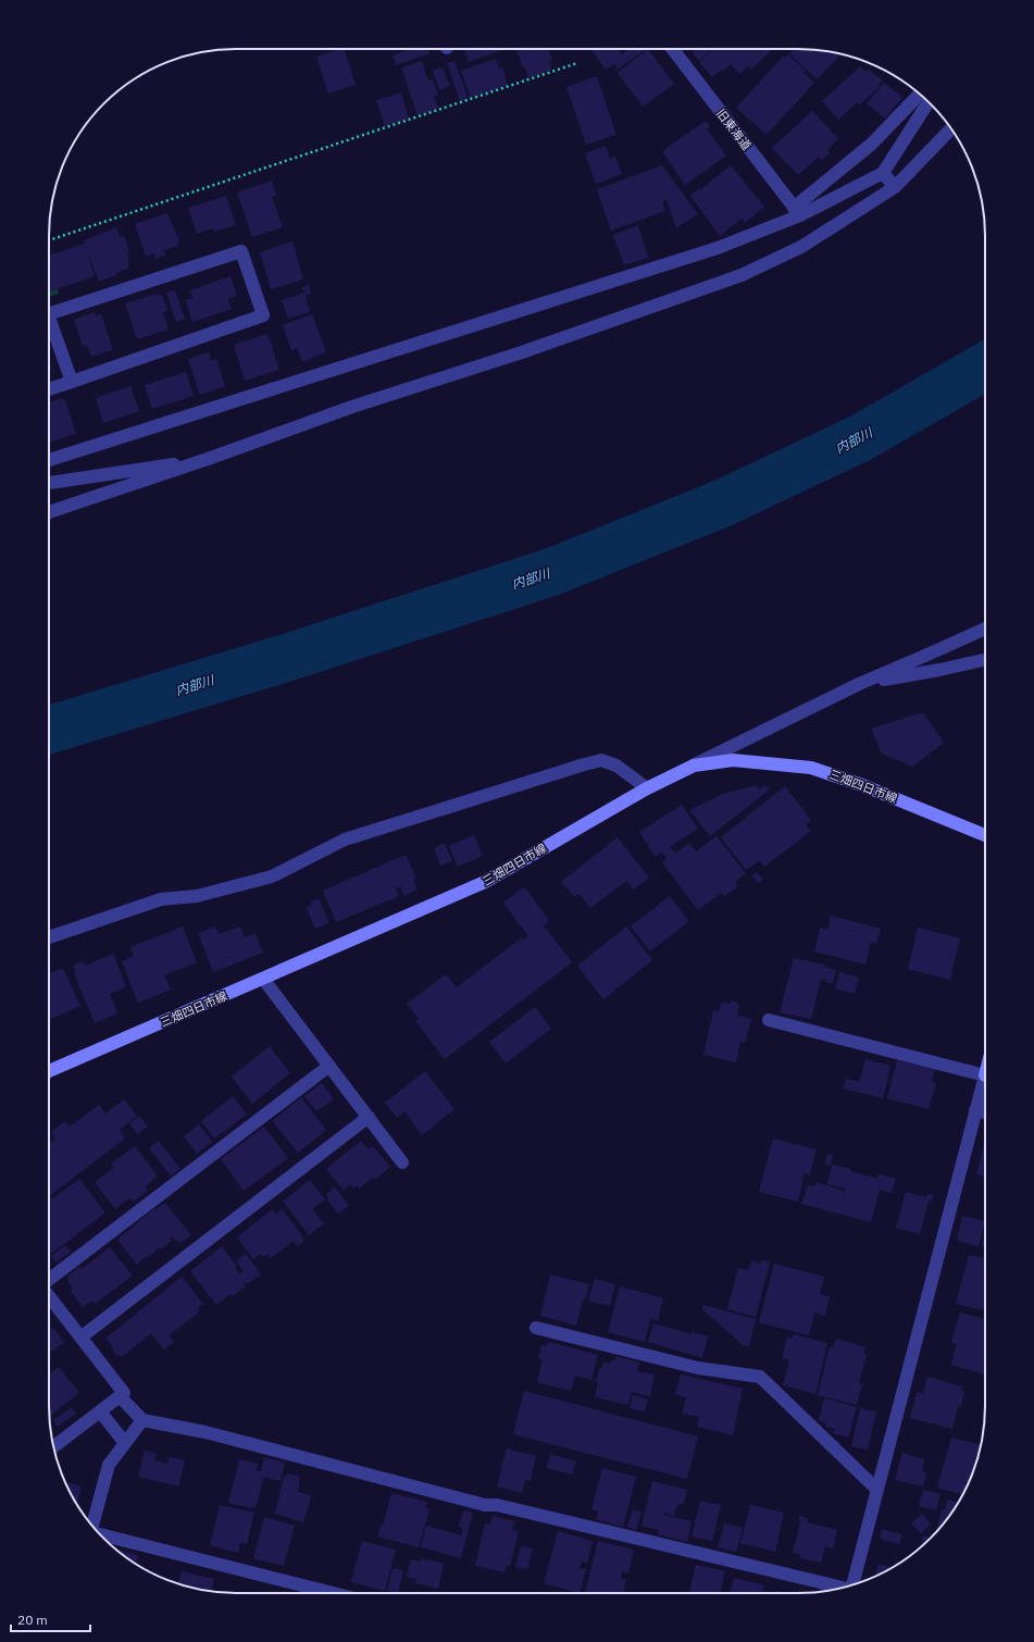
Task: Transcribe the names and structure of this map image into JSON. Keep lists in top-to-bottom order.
{
  "streets": {
    "main road": ["三畑四日市線"],
    "street": ["旧東海道"]
  },
  "water": ["内部川"],
  "scale_bar": "20 m"
}
